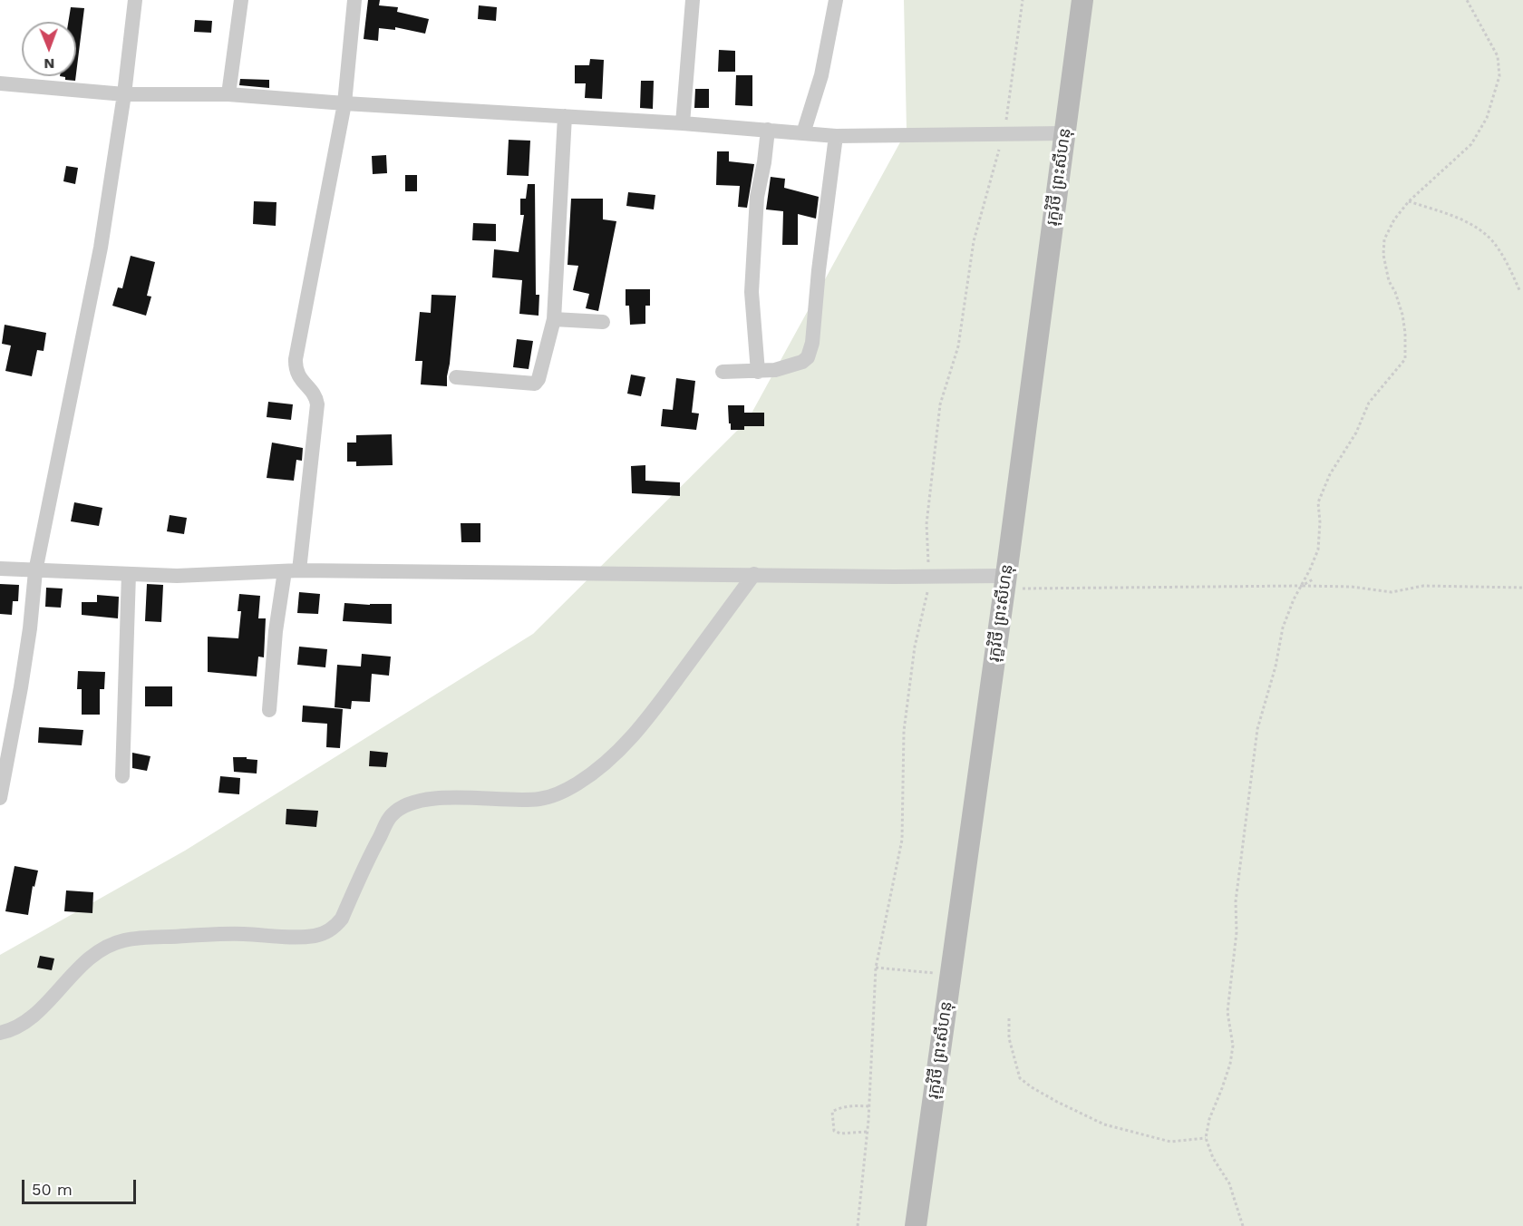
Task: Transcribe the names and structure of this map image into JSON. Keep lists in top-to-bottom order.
{
  "streets": {
    "street": ["រុក្ខវិថី ព្រះសីហនុ"]
  },
  "scale_bar": "50 m",
  "north": "bottom"
}
